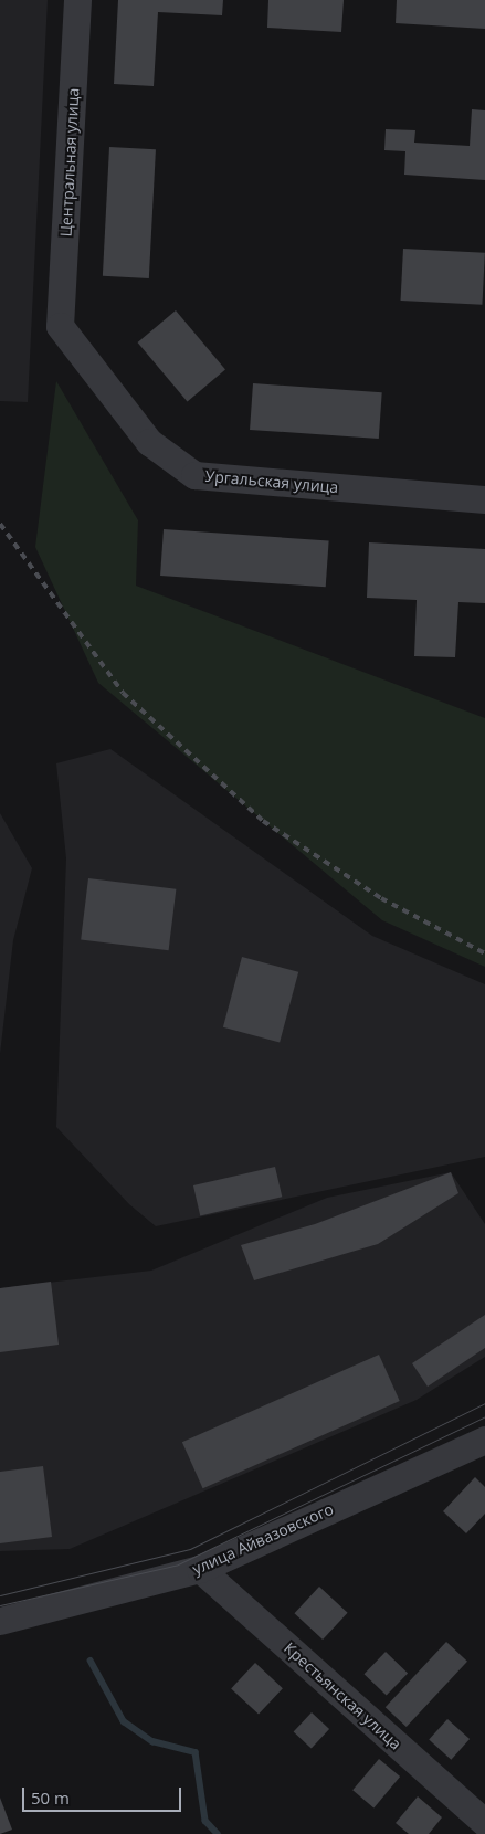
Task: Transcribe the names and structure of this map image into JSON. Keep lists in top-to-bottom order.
{
  "streets": {
    "street": [
      "Центральная улица",
      "Ургальская улица",
      "улица Айвазовского",
      "Крестьянская улица"
    ]
  },
  "crossings": [
    ["Центральная улица", "Ургальская улица"],
    ["улица Айвазовского", "Крестьянская улица"]
  ],
  "scale_bar": "50 m"
}
